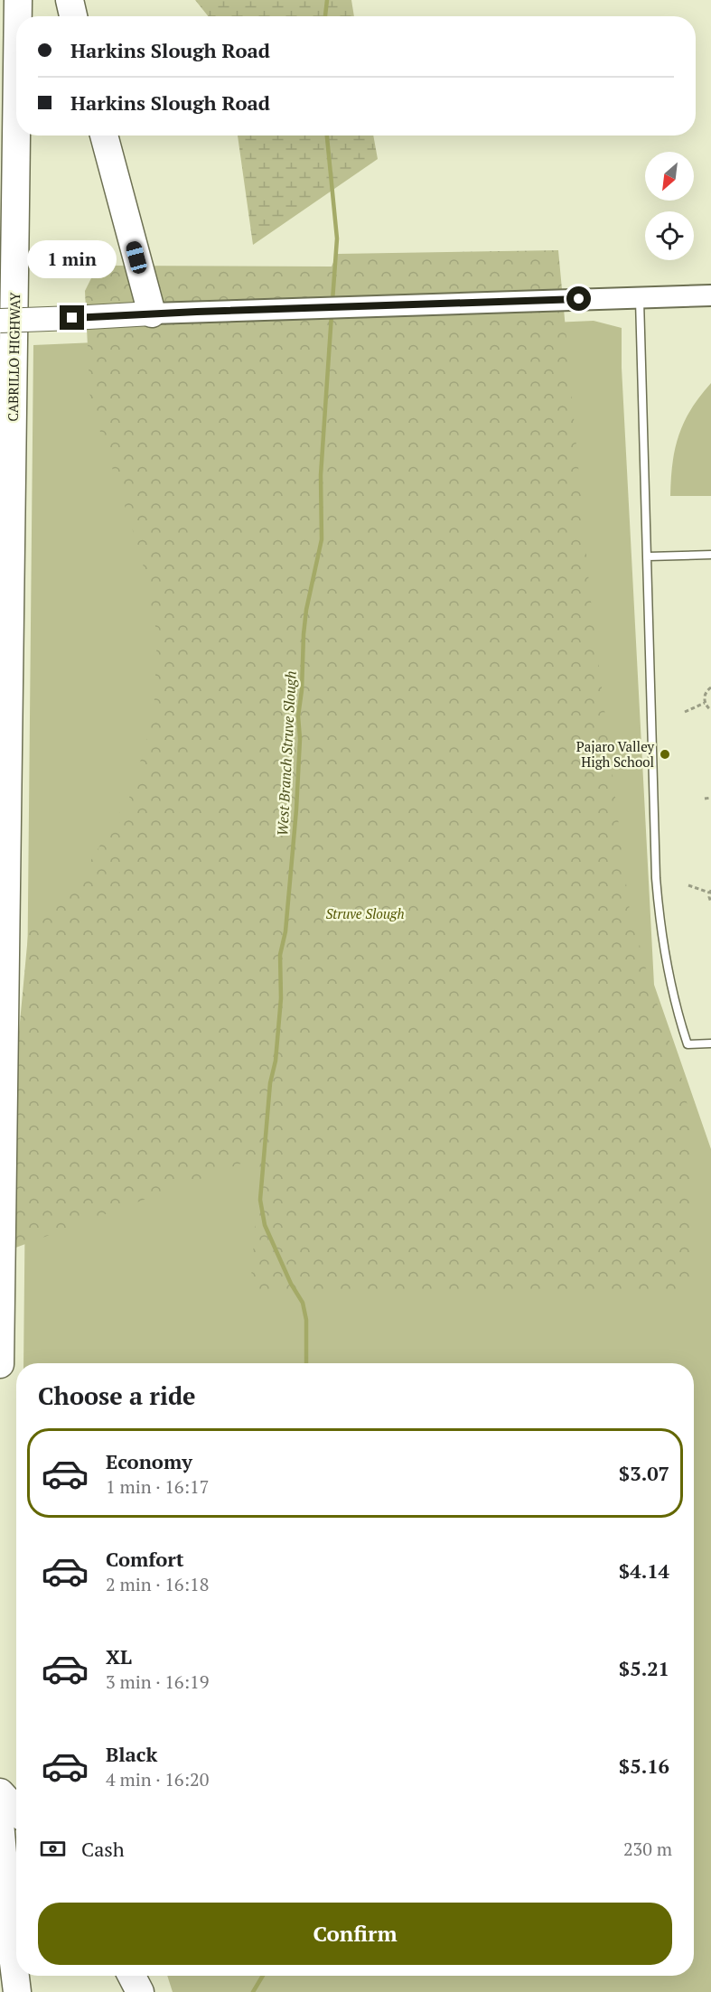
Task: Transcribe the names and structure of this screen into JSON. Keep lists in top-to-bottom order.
{
  "streets": {
    "highway": ["CABRILLO HIGHWAY"]
  },
  "water": ["West Branch Struve Slough"],
  "parks": ["Struve Slough"],
  "places": ["Pajaro Valley High School"],
  "north": "bottom left",
  "page": {
    "banner": ["Harkins Slough Road", "Harkins Slough Road"],
    "bubble": "1 min",
    "heading": "Choose a ride",
    "list": [
      {
        "name": "Economy",
        "note": "1 min · 16:17",
        "value": "$3.07"
      },
      {
        "name": "Comfort",
        "note": "2 min · 16:18",
        "value": "$4.14"
      },
      {
        "name": "XL",
        "note": "3 min · 16:19",
        "value": "$5.21"
      },
      {
        "name": "Black",
        "note": "4 min · 16:20",
        "value": "$5.16"
      }
    ],
    "pay": ["Cash", "230 m"],
    "buttons": "Confirm"
  }
}
